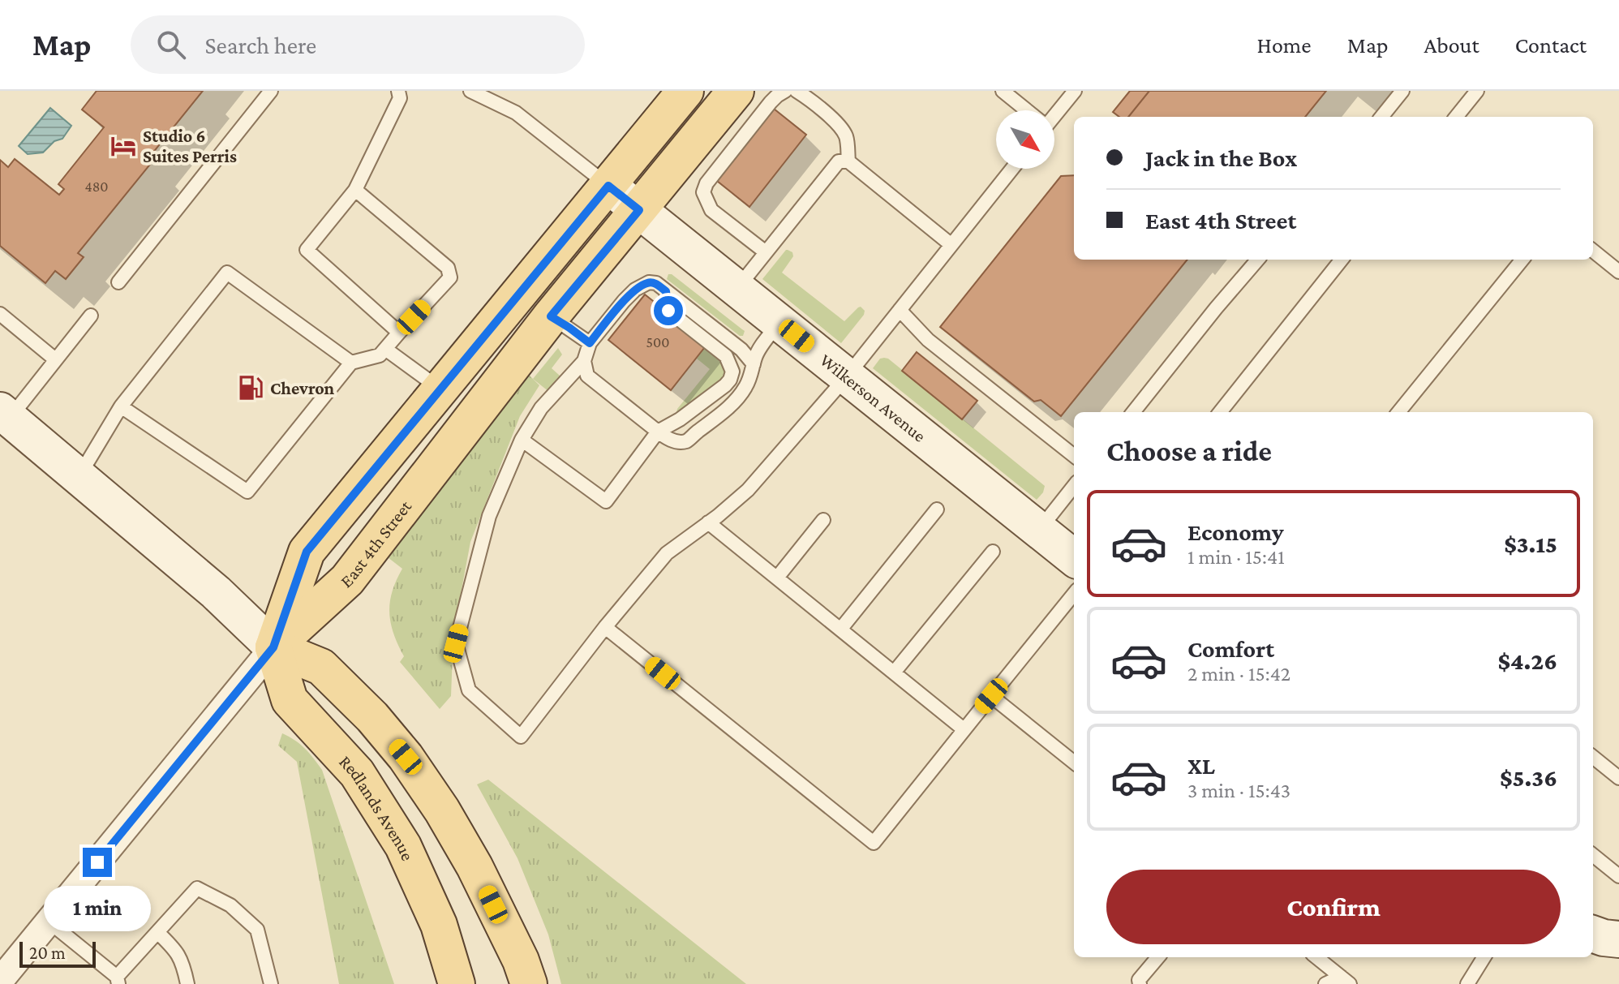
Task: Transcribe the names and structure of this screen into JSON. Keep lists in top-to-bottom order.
{
  "streets": {
    "main road": ["Wilkerson Avenue", "East 4th Street", "Redlands Avenue"]
  },
  "crossings": [
    ["Wilkerson Avenue", "East 4th Street"],
    ["East 4th Street", "Redlands Avenue"]
  ],
  "places": {
    "hotel": ["Studio 6 Suites Perris"],
    "fuel station": ["Chevron"]
  },
  "house_numbers": ["480", "500"],
  "scale_bar": "20 m",
  "north": "bottom right",
  "page": {
    "header": "Map",
    "search": "Search here",
    "nav": [
      "Home",
      "Map",
      "About",
      "Contact"
    ],
    "banner": ["Jack in the Box", "East 4th Street"],
    "heading": "Choose a ride",
    "list": [
      {
        "name": "Economy",
        "note": "1 min · 15:41",
        "value": "$3.15"
      },
      {
        "name": "Comfort",
        "note": "2 min · 15:42",
        "value": "$4.26"
      },
      {
        "name": "XL",
        "note": "3 min · 15:43",
        "value": "$5.36"
      }
    ],
    "buttons": "Confirm",
    "bubble": "1 min",
    "scale": "20 m"
  }
}
